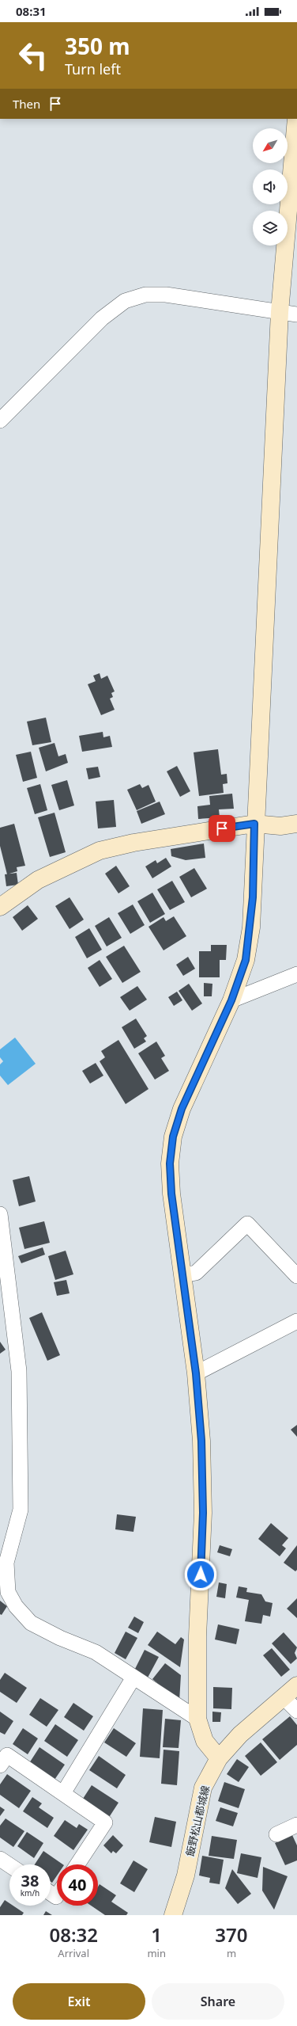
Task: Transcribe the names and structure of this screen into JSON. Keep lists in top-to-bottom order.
{
  "streets": {
    "street": ["飯野松山都城線"]
  },
  "north": "bottom left",
  "page": {
    "status": "08:31",
    "turn": ["350 m", "Turn left"],
    "then": "Then",
    "speed": "38 km/h",
    "limit": "40",
    "eta": [
      "08:32",
      "Arrival",
      "1",
      "min",
      "370",
      "m"
    ],
    "buttons": ["Exit", "Share"]
  }
}
